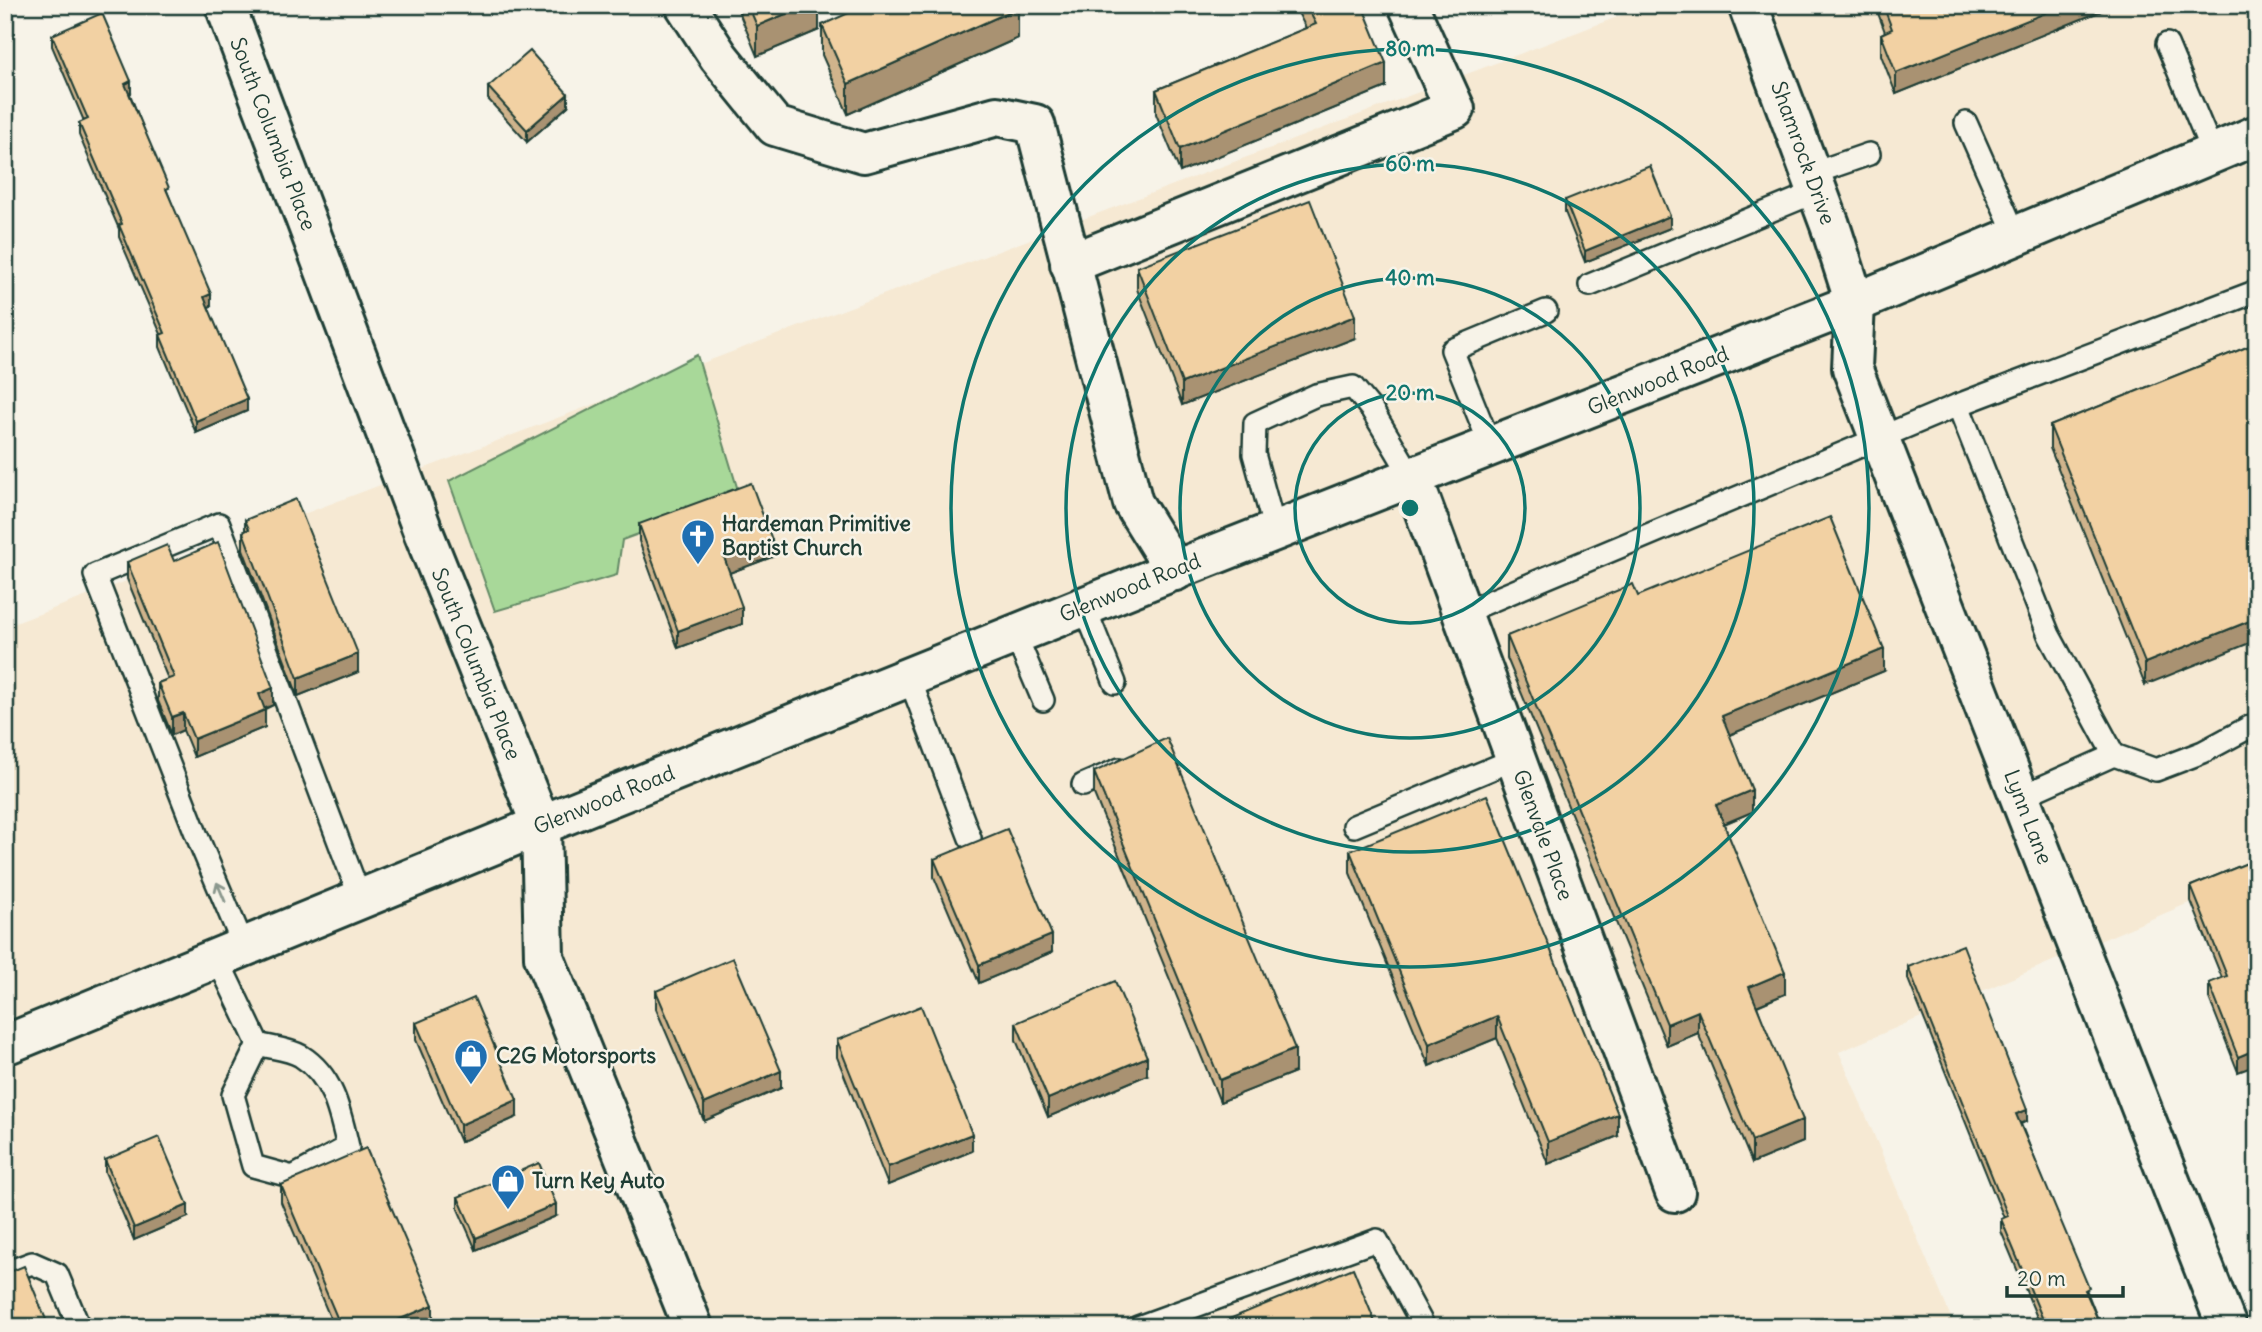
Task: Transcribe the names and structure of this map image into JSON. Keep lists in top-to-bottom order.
{
  "streets": {
    "street": [
      "South Columbia Place",
      "Shamrock Drive",
      "Glenwood Road",
      "Lynn Lane",
      "Glenvale Place"
    ]
  },
  "crossings": [
    ["South Columbia Place", "Glenwood Road"],
    ["Shamrock Drive", "Glenwood Road"],
    ["Shamrock Drive", "Lynn Lane"],
    ["Glenwood Road", "Lynn Lane"],
    ["Glenwood Road", "Glenvale Place"]
  ],
  "places": {
    "church": ["Hardeman Primitive Baptist Church"],
    "shop": ["C2G Motorsports", "Turn Key Auto"]
  },
  "scale_bar": "20 m",
  "rings": [
    "80 m",
    "60 m",
    "40 m",
    "20 m"
  ]
}
